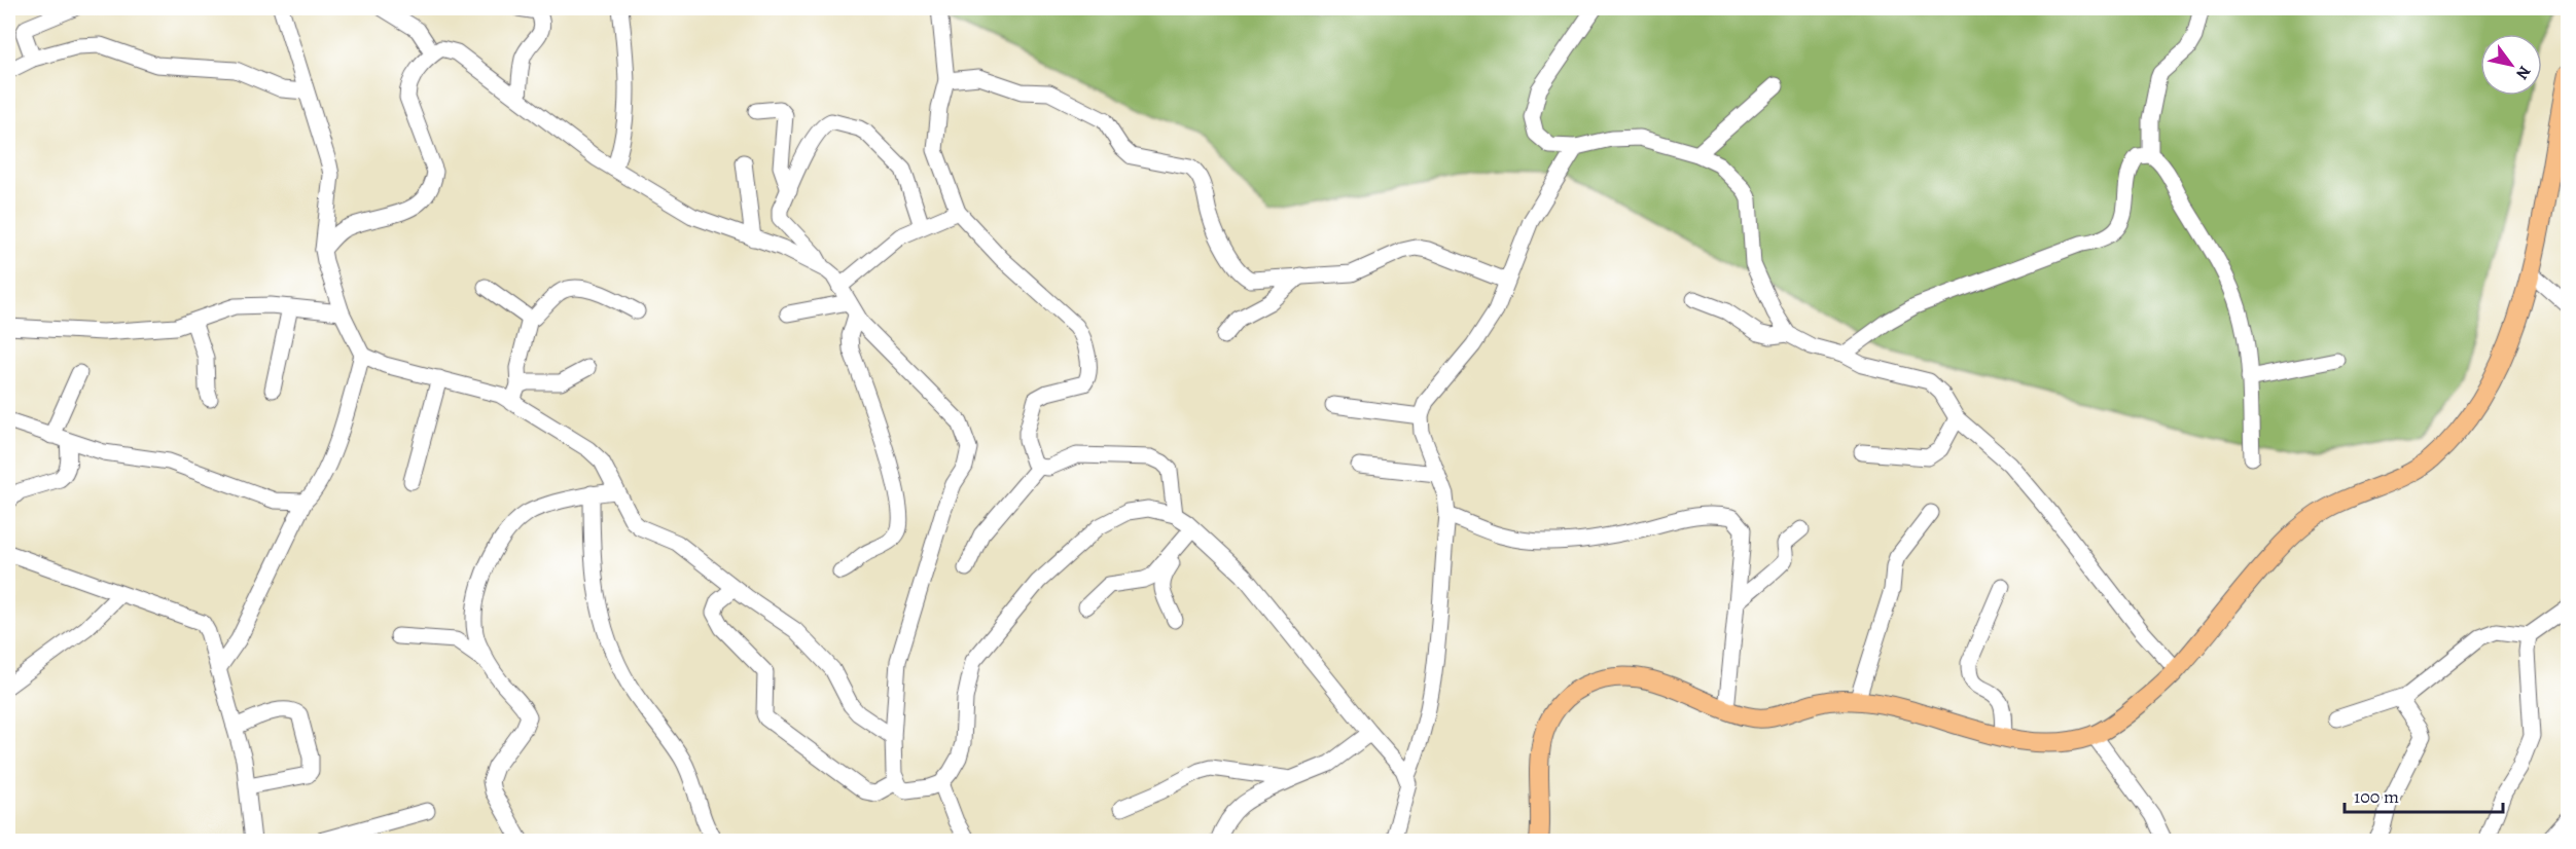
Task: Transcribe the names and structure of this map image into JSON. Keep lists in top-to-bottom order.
{
  "scale_bar": "100 m",
  "north": "bottom right"
}
